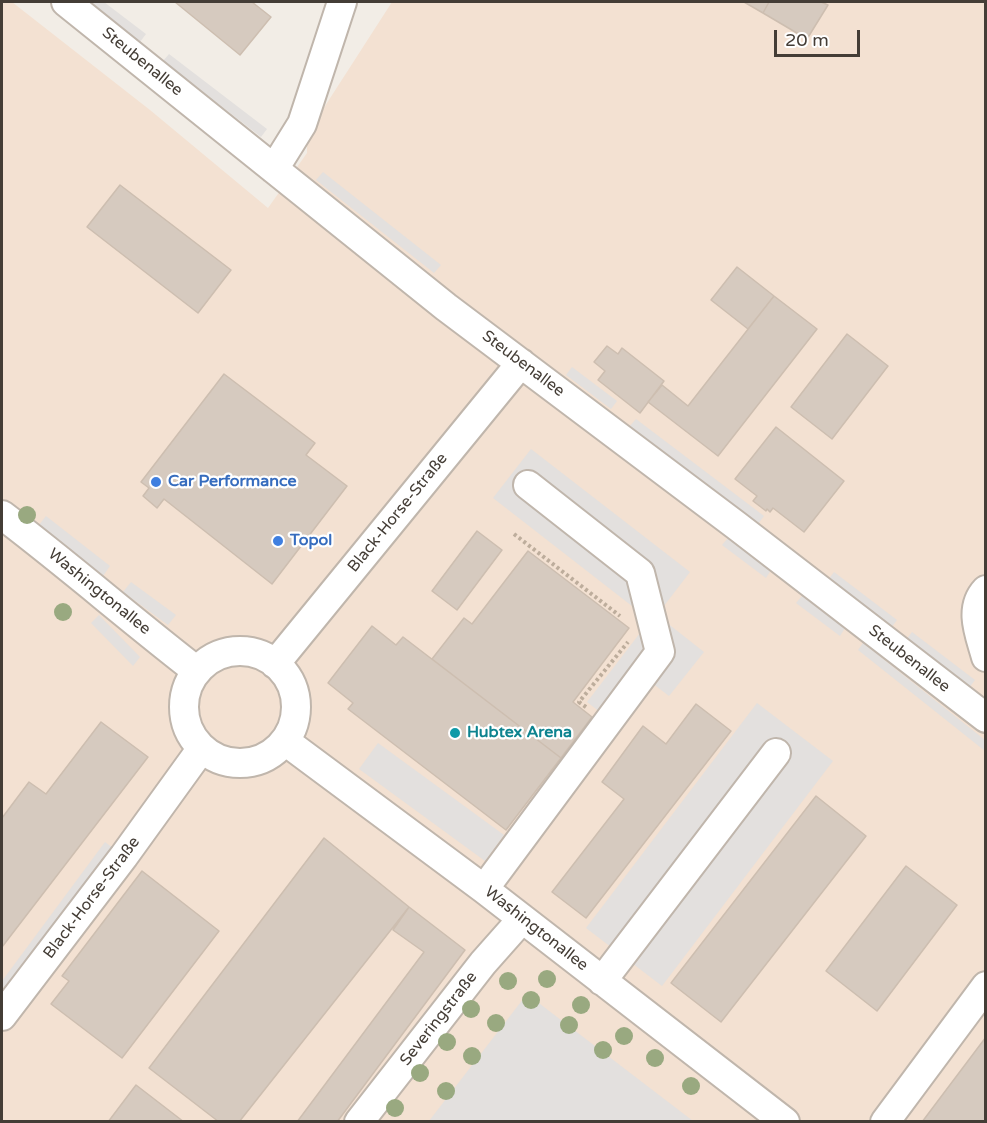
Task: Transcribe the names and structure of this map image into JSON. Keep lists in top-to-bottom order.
{
  "streets": {
    "street": [
      "Steubenallee",
      "Black-Horse-Straße",
      "Washingtonallee",
      "Severingstraße"
    ]
  },
  "crossings": [
    ["Steubenallee", "Black-Horse-Straße"],
    ["Black-Horse-Straße", "Washingtonallee"],
    ["Washingtonallee", "Severingstraße"]
  ],
  "places": ["Car Performance", "Topol", "Hubtex Arena"],
  "scale_bar": "20 m"
}
